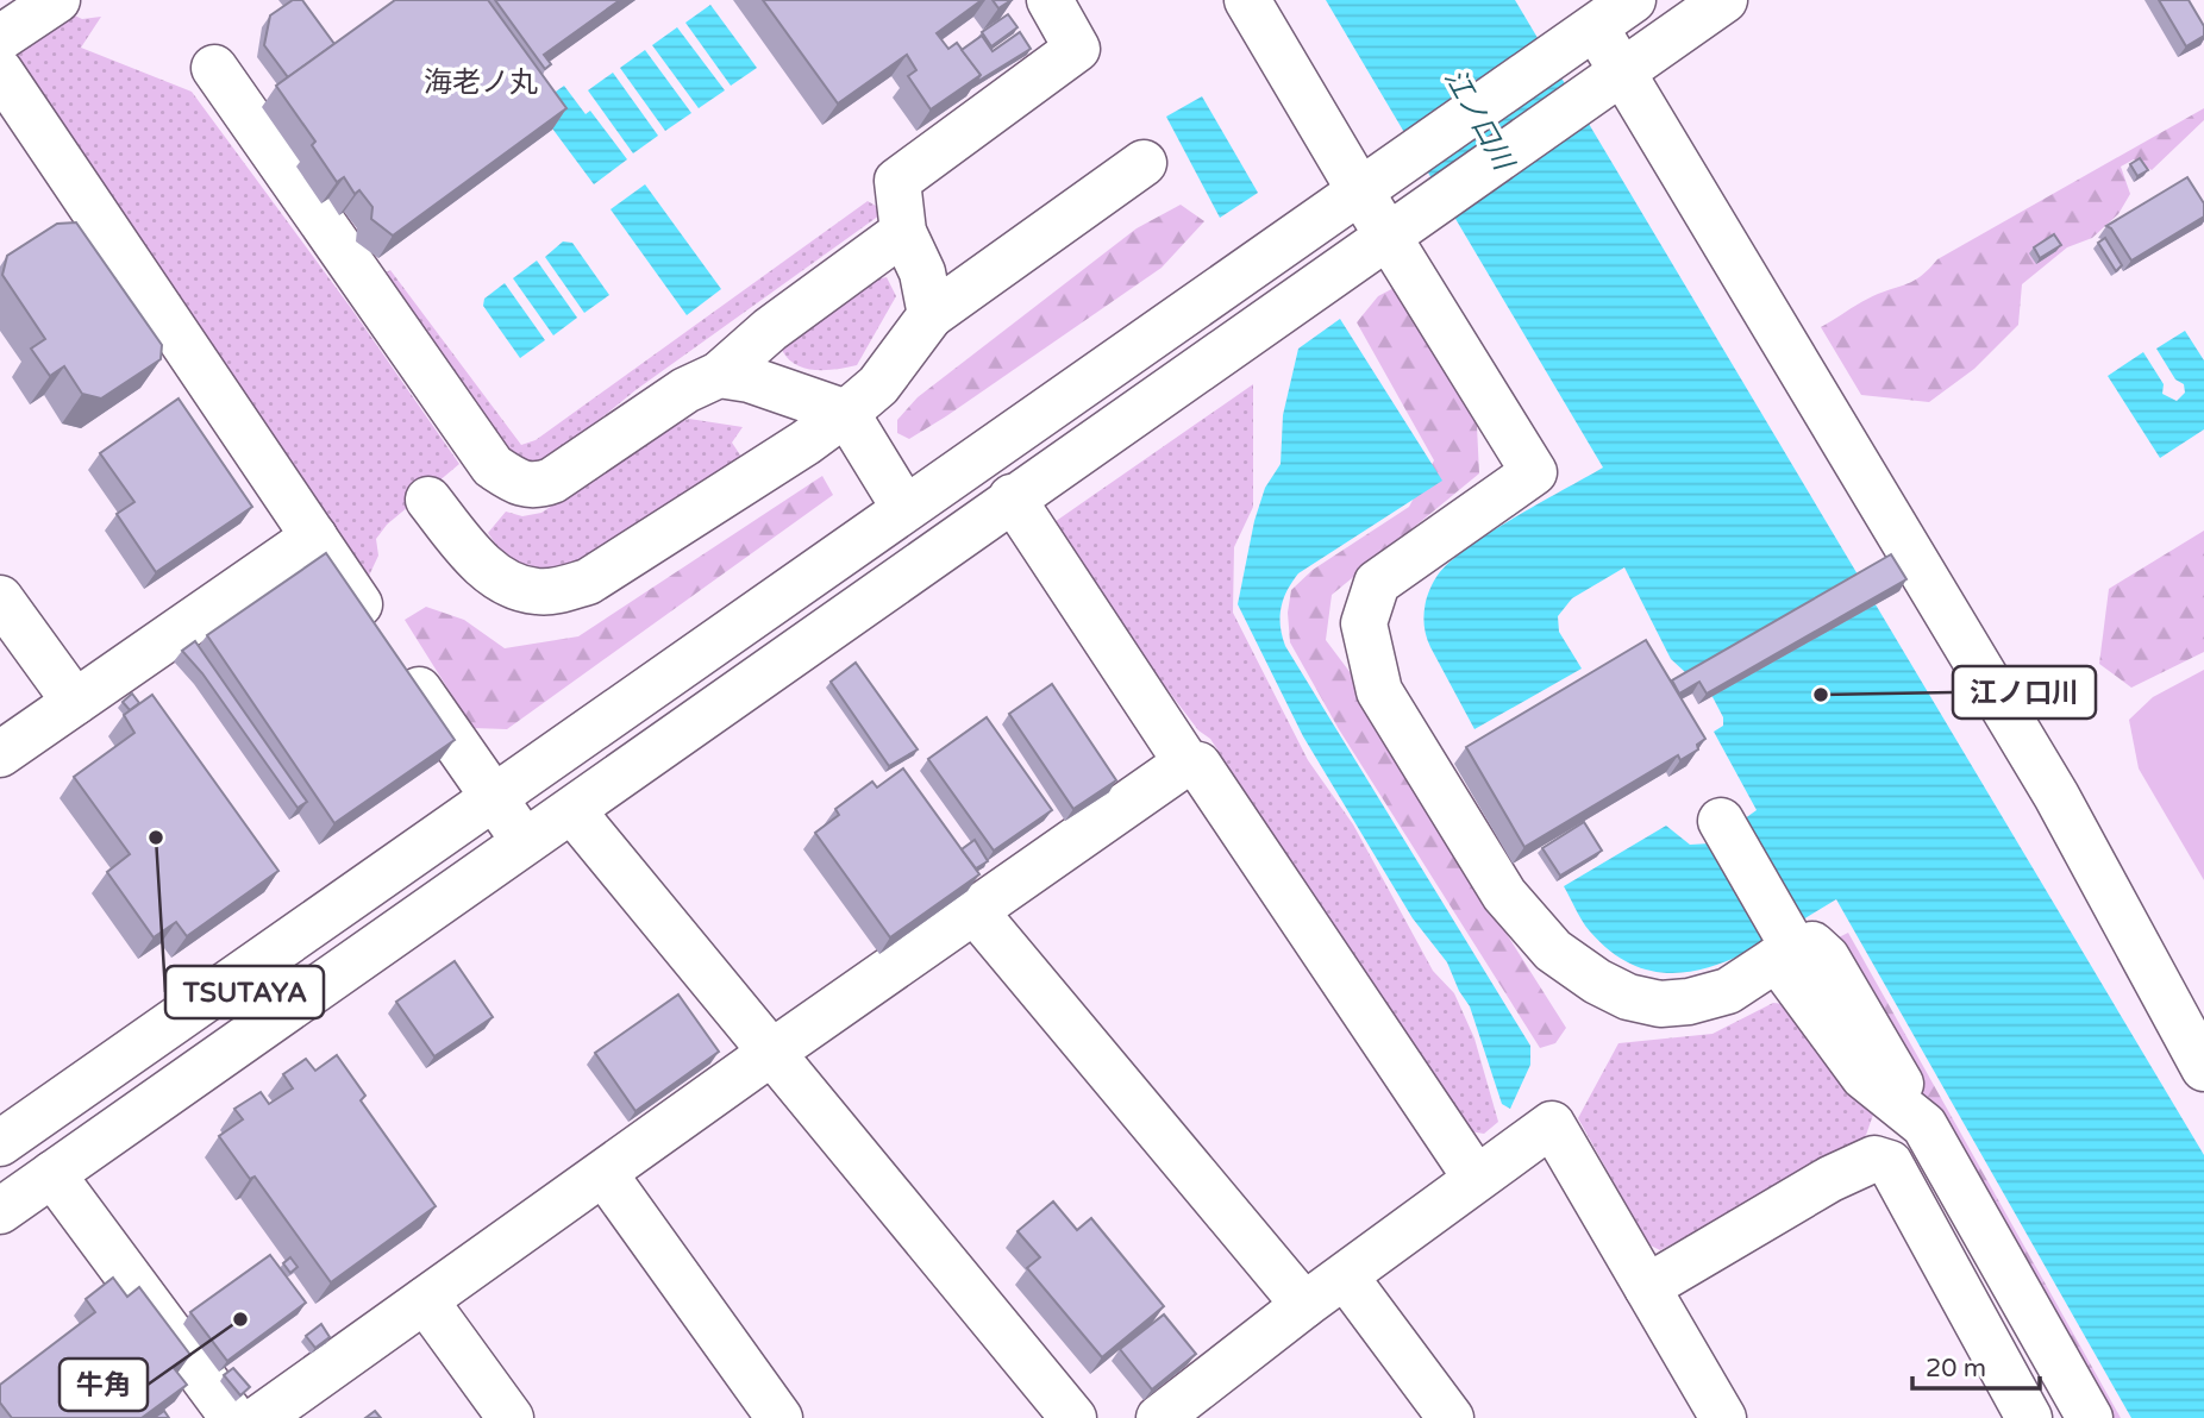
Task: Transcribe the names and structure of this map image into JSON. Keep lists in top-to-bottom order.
{
  "districts": ["海老ノ丸"],
  "water": ["江ノ口川"],
  "places": ["江ノ口川", "TSUTAYA", "牛角"],
  "scale_bar": "20 m"
}
